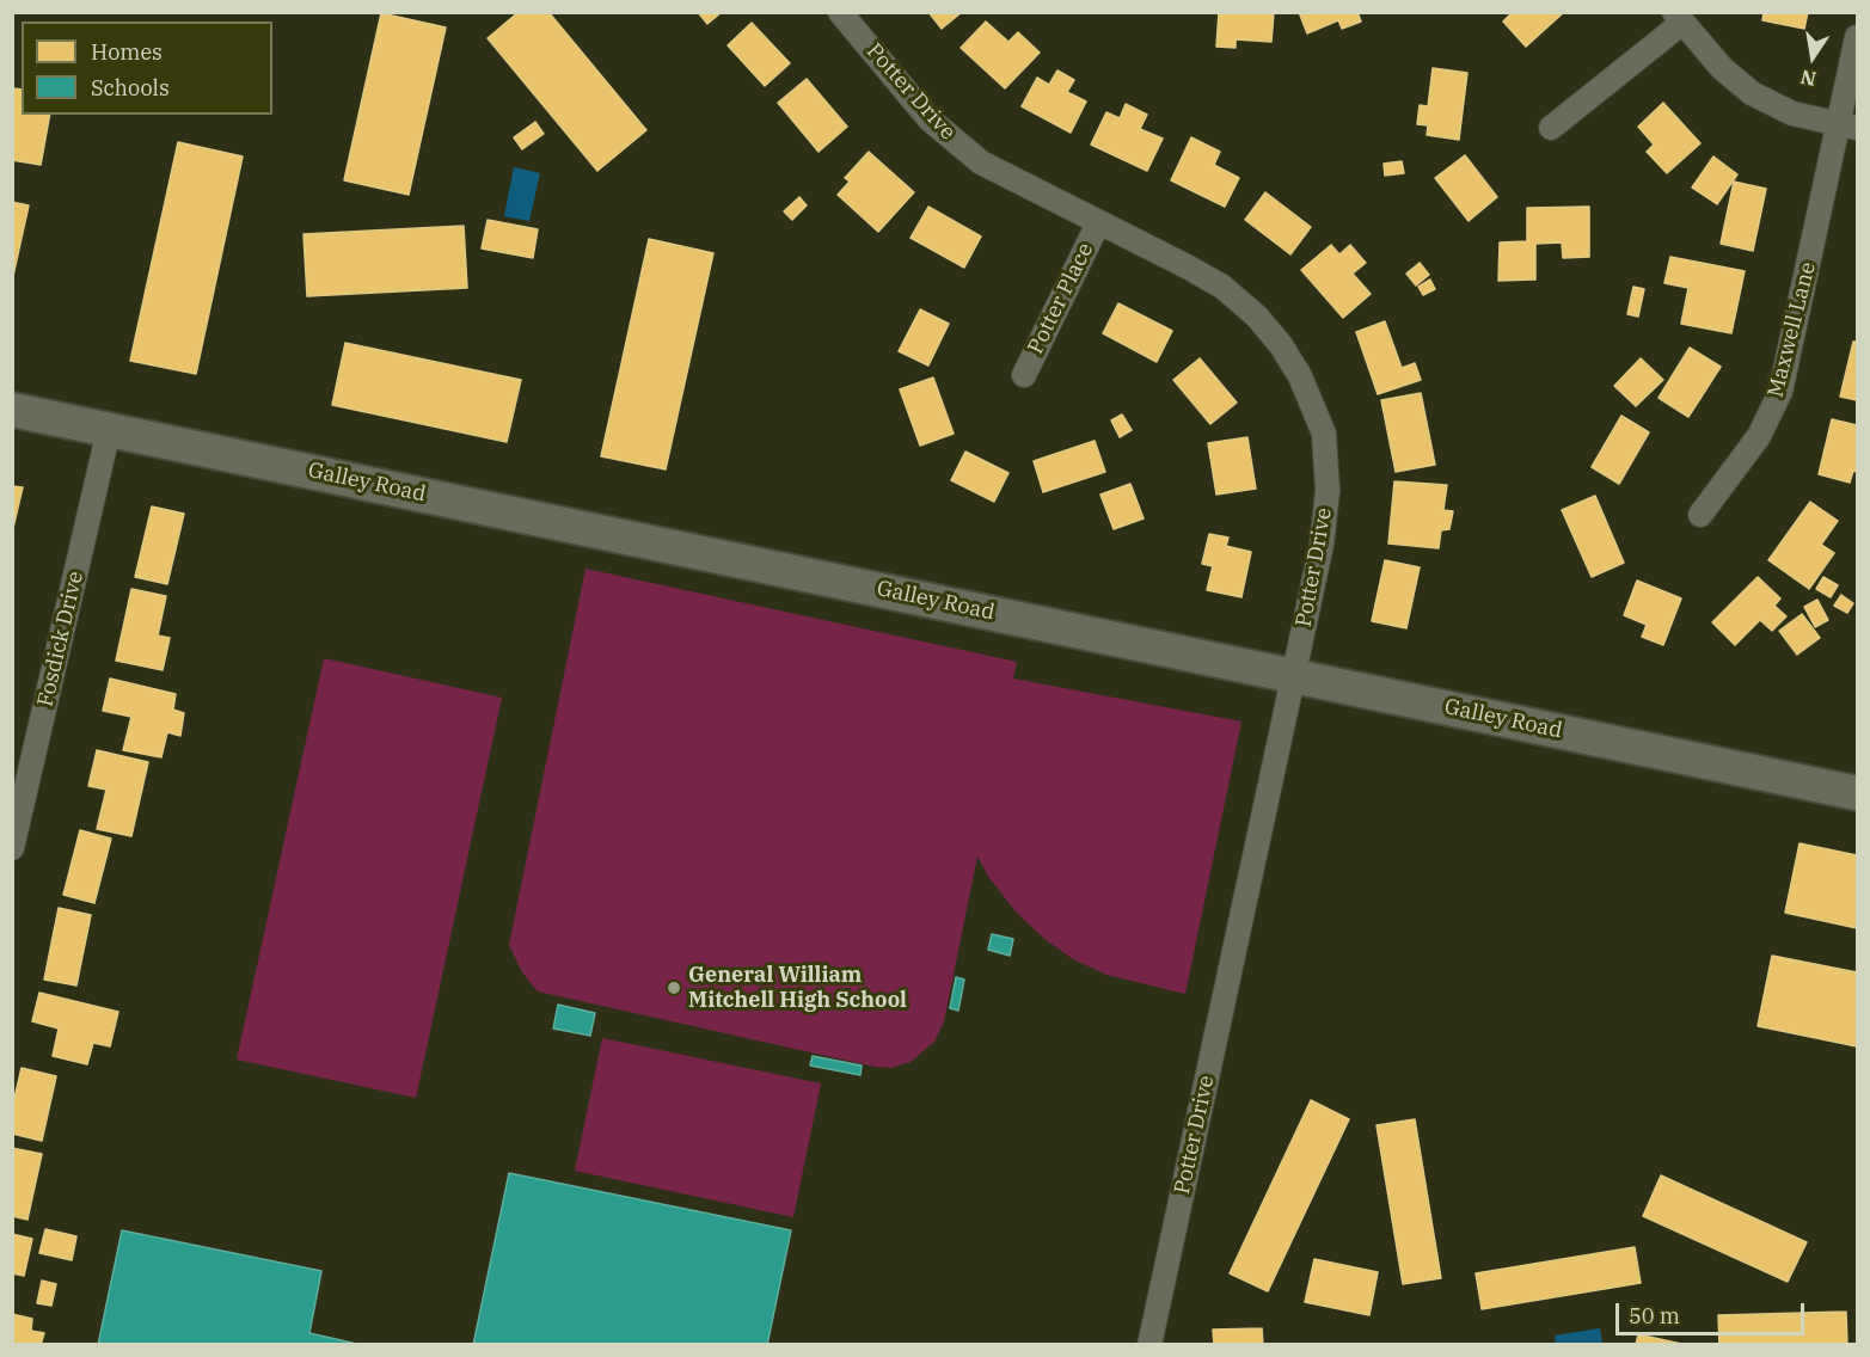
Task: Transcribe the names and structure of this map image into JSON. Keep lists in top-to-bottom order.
{
  "streets": {
    "main road": ["Galley Road"],
    "street": [
      "Potter Drive",
      "Potter Place",
      "Maxwell Lane",
      "Fosdick Drive"
    ]
  },
  "crossings": [
    ["Potter Drive", "Potter Place"],
    ["Potter Drive", "Galley Road"],
    ["Galley Road", "Fosdick Drive"]
  ],
  "places": ["General William Mitchell High School"],
  "legend": ["Homes", "Schools"],
  "scale_bar": "50 m",
  "north": "bottom"
}
